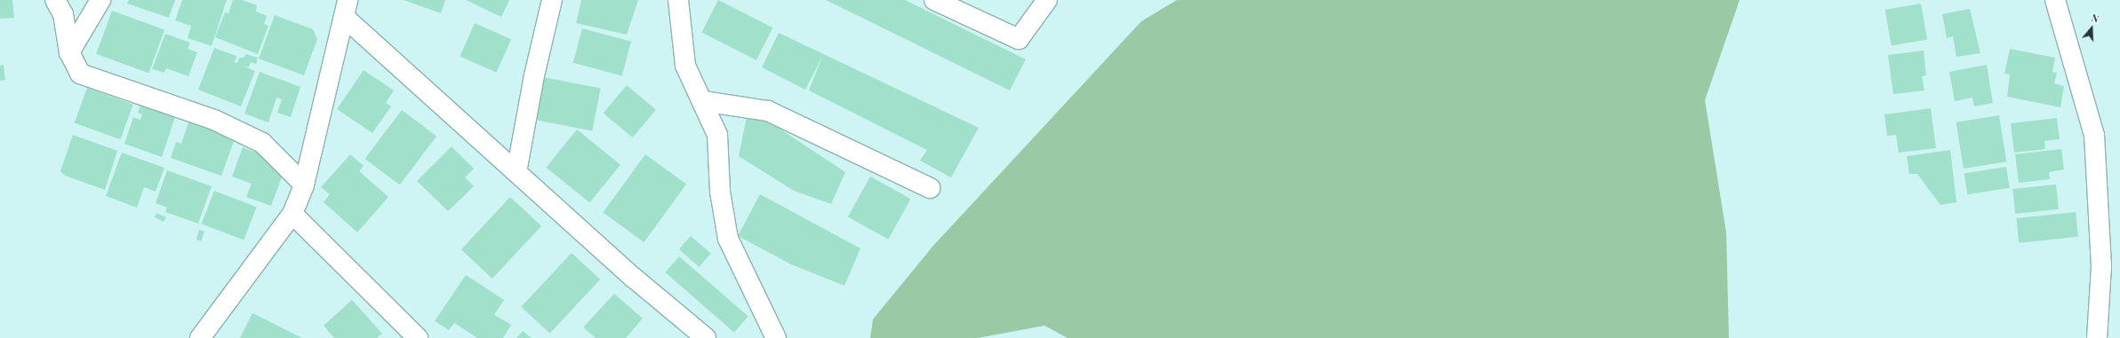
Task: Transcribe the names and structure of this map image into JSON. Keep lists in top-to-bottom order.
{
  "north": "top"
}
